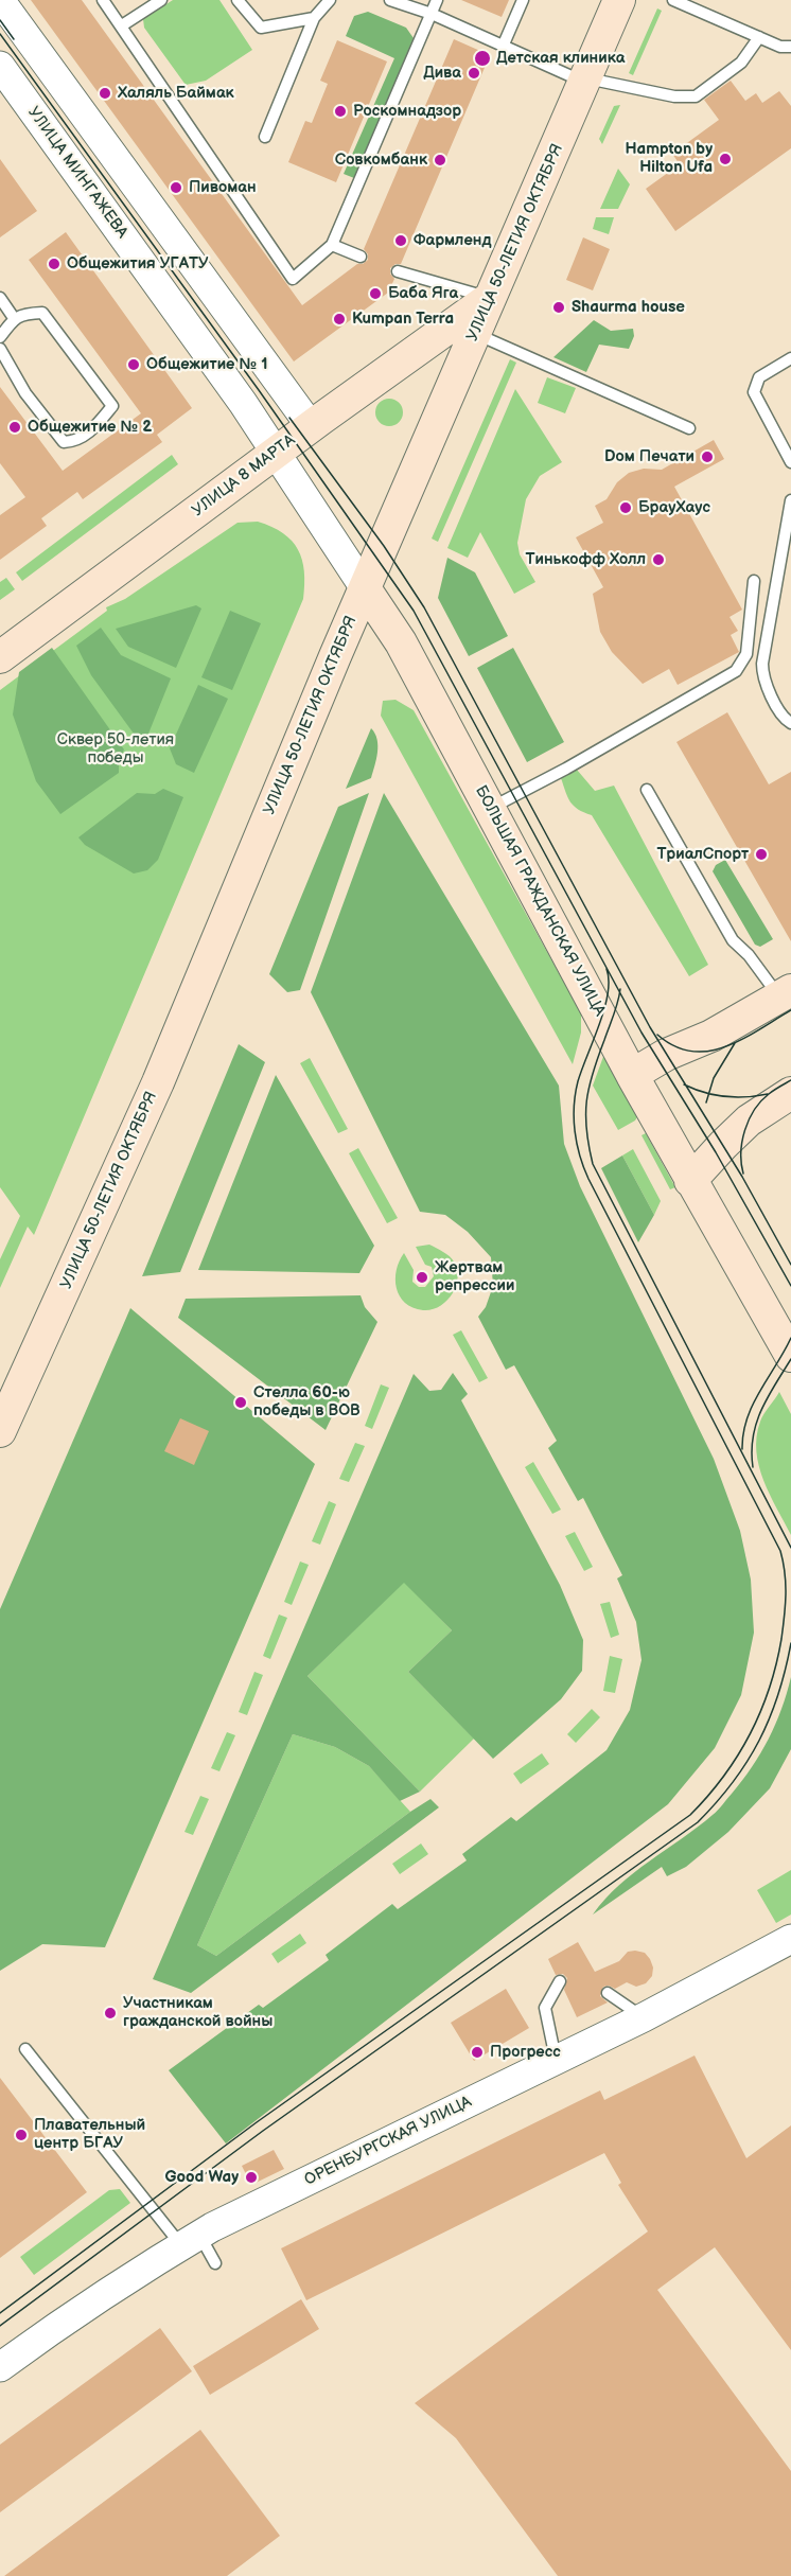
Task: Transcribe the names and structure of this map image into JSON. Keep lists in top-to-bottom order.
{
  "streets": {
    "main road": ["УЛИЦА 50-ЛЕТИЯ ОКТЯБРЯ", "УЛИЦА 8 МАРТА", "БОЛЬШАЯ ГРАЖДАНСКАЯ УЛИЦА"],
    "street": ["УЛИЦА МИНГАЖЕВА", "ОРЕНБУРГСКАЯ УЛИЦА"]
  },
  "crossings": [
    ["УЛИЦА МИНГАЖЕВА", "УЛИЦА 8 МАРТА"],
    ["УЛИЦА МИНГАЖЕВА", "БОЛЬШАЯ ГРАЖДАНСКАЯ УЛИЦА"],
    ["УЛИЦА 50-ЛЕТИЯ ОКТЯБРЯ", "УЛИЦА 8 МАРТА"],
    ["УЛИЦА 50-ЛЕТИЯ ОКТЯБРЯ", "БОЛЬШАЯ ГРАЖДАНСКАЯ УЛИЦА"],
    ["УЛИЦА 8 МАРТА", "БОЛЬШАЯ ГРАЖДАНСКАЯ УЛИЦА"]
  ],
  "parks": ["Сквер 50-летия победы"],
  "places": [
    "Детская клиника",
    "Дива",
    "Халяль Баймак",
    "Роскомнадзор",
    "Hampton by Hilton Ufa",
    "Совкомбанк",
    "Пивоман",
    "Фармленд",
    "Общежития УГАТУ",
    "Баба Яга",
    "Shaurma house",
    "Kumpan Terra",
    "Общежитие № 1",
    "Общежитие № 2",
    "Dом Печати",
    "БрауХаус",
    "Тинькофф Холл",
    "ТриалСпорт",
    "Жертвам репрессии",
    "Стелла 60-ю победы в ВОВ",
    "Участникам гражданской войны",
    "Прогресс",
    "Плавательный центр БГАУ",
    "Good Way"
  ]
}
